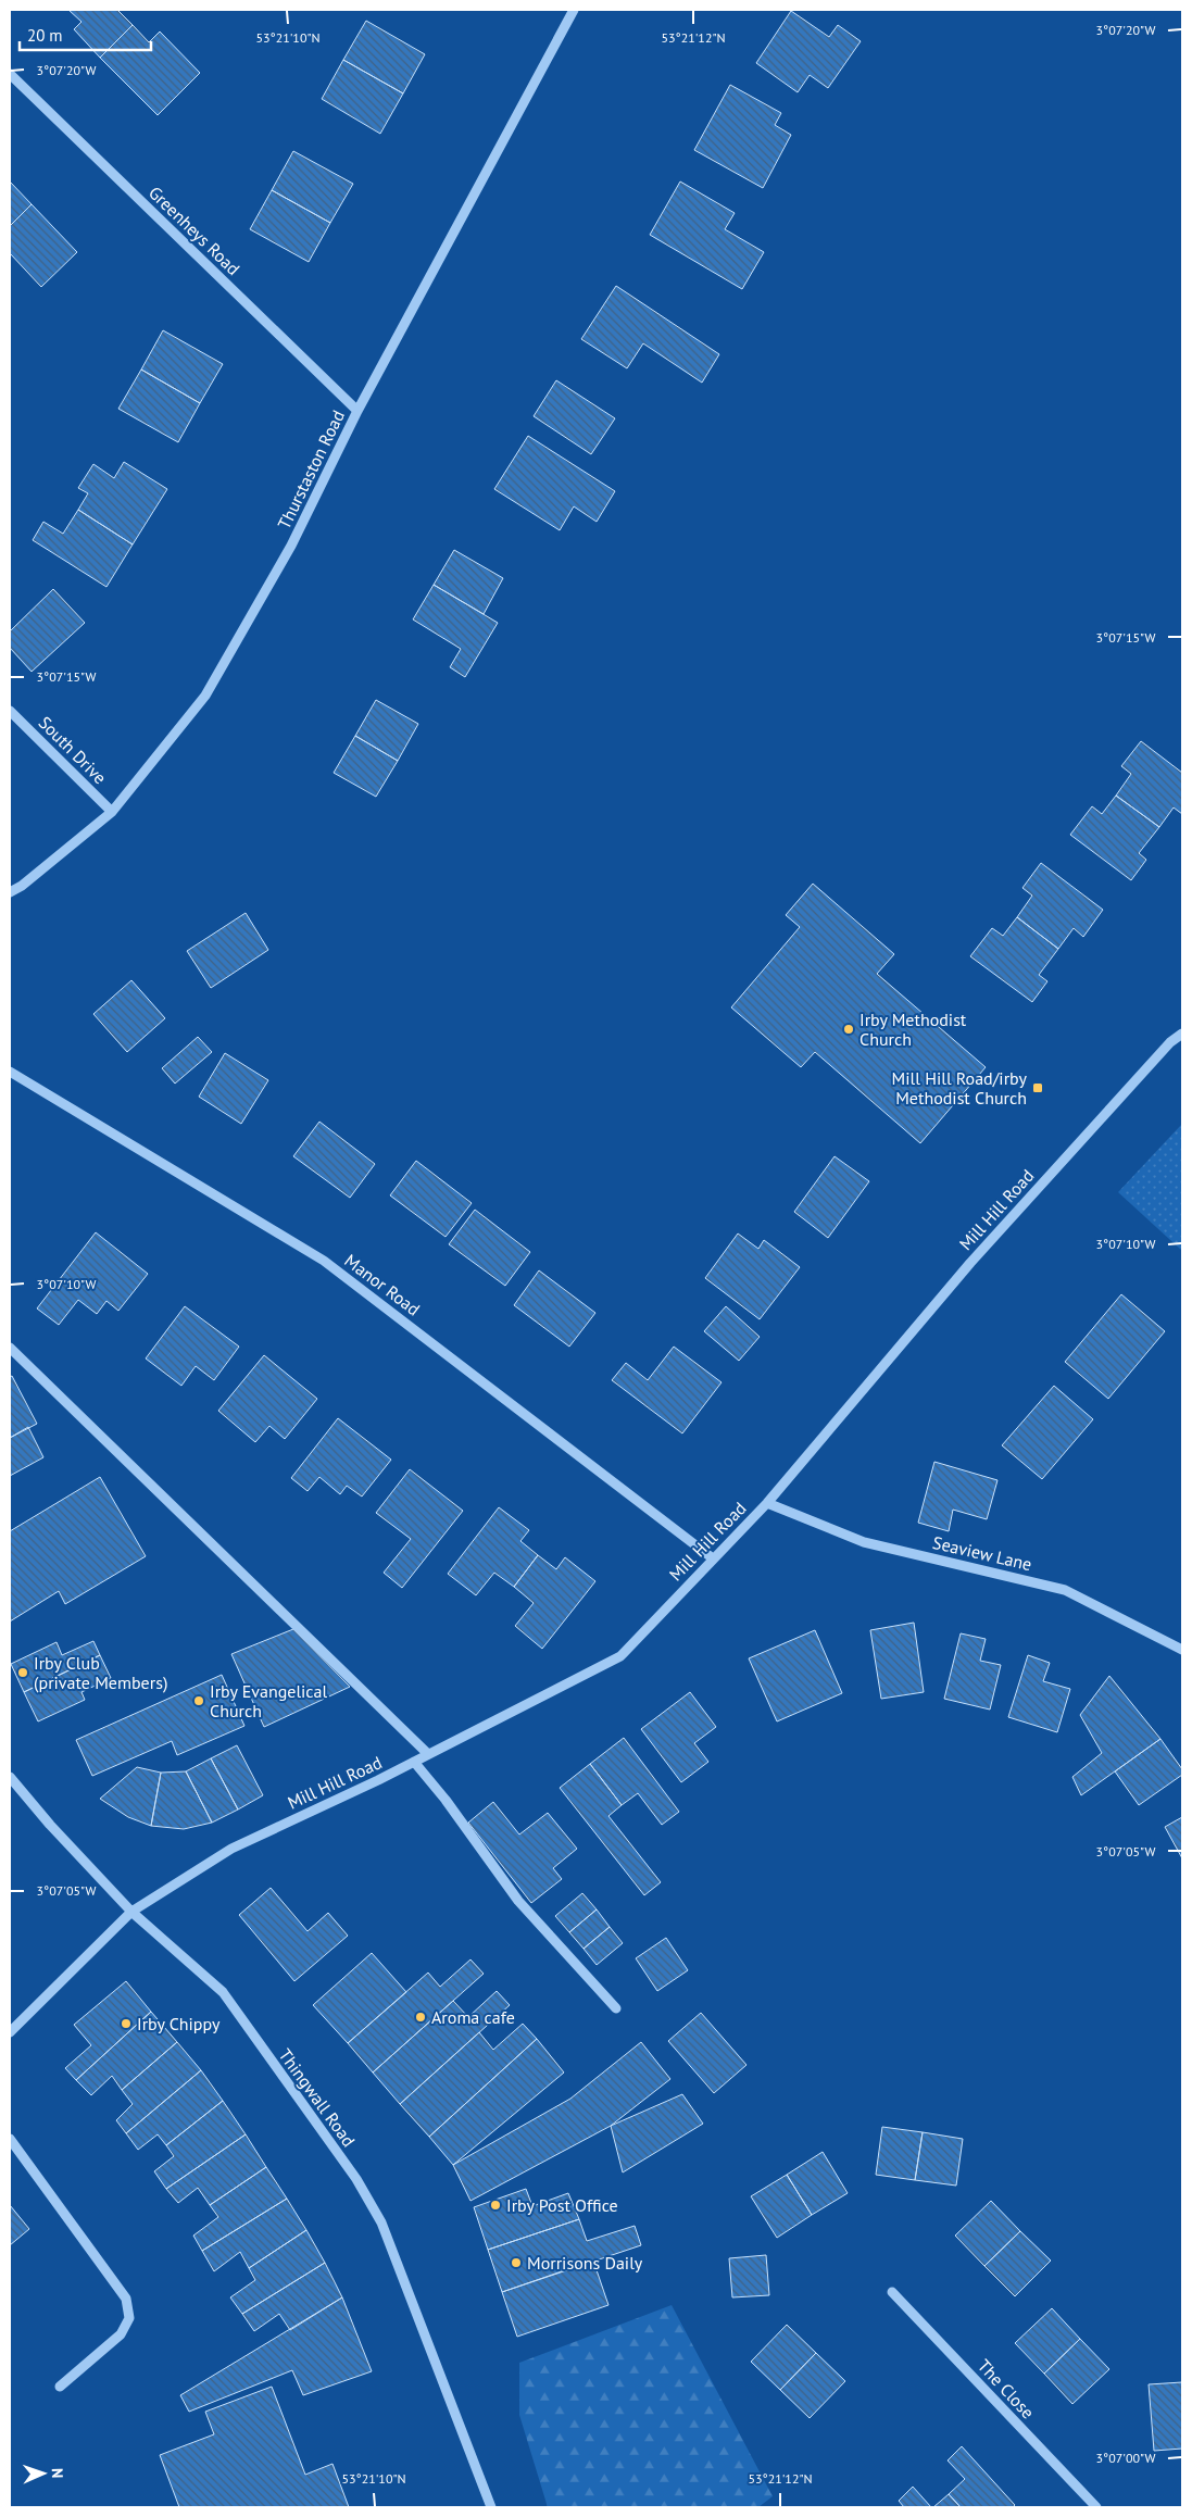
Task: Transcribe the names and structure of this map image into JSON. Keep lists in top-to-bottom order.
{
  "streets": {
    "street": [
      "Greenheys Road",
      "Thurstaston Road",
      "South Drive",
      "Mill Hill Road",
      "Manor Road",
      "Seaview Lane",
      "Thingwall Road",
      "The Close"
    ]
  },
  "crossings": [
    ["Greenheys Road", "Thurstaston Road"],
    ["Thurstaston Road", "South Drive"],
    ["Mill Hill Road", "Manor Road"],
    ["Mill Hill Road", "Seaview Lane"],
    ["Mill Hill Road", "Thingwall Road"]
  ],
  "places": {
    "other": [
      "Irby Methodist Church",
      "Irby Club (private Members)",
      "Irby Evangelical Church",
      "Aroma cafe",
      "Irby Chippy",
      "Irby Post Office",
      "Morrisons Daily"
    ],
    "transit": ["Mill Hill Road/irby Methodist Church"]
  },
  "scale_bar": "20 m",
  "north": "right",
  "coordinates": [
    "3°07'20\"W",
    "53°21'10\"N",
    "53°21'12\"N",
    "3°07'15\"W",
    "3°07'10\"W",
    "3°07'05\"W",
    "3°07'00\"W"
  ]
}
